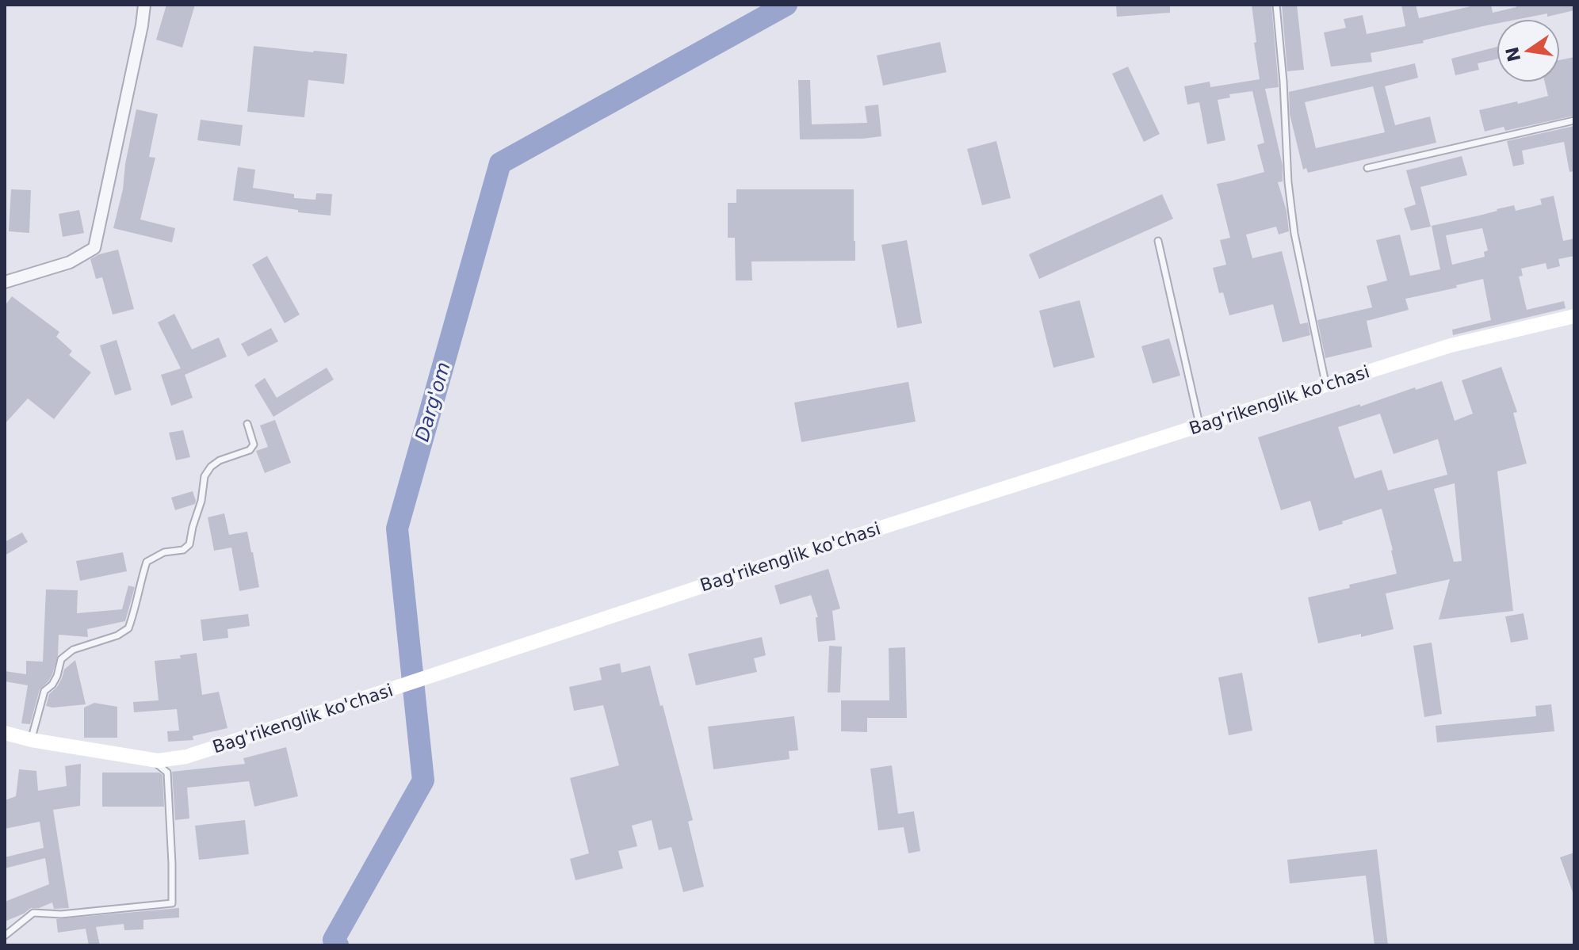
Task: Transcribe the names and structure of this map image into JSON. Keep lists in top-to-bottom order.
{
  "streets": {
    "main road": ["Bag'rikenglik ko'chasi"]
  },
  "water": ["Darg'om"],
  "north": "left"
}
